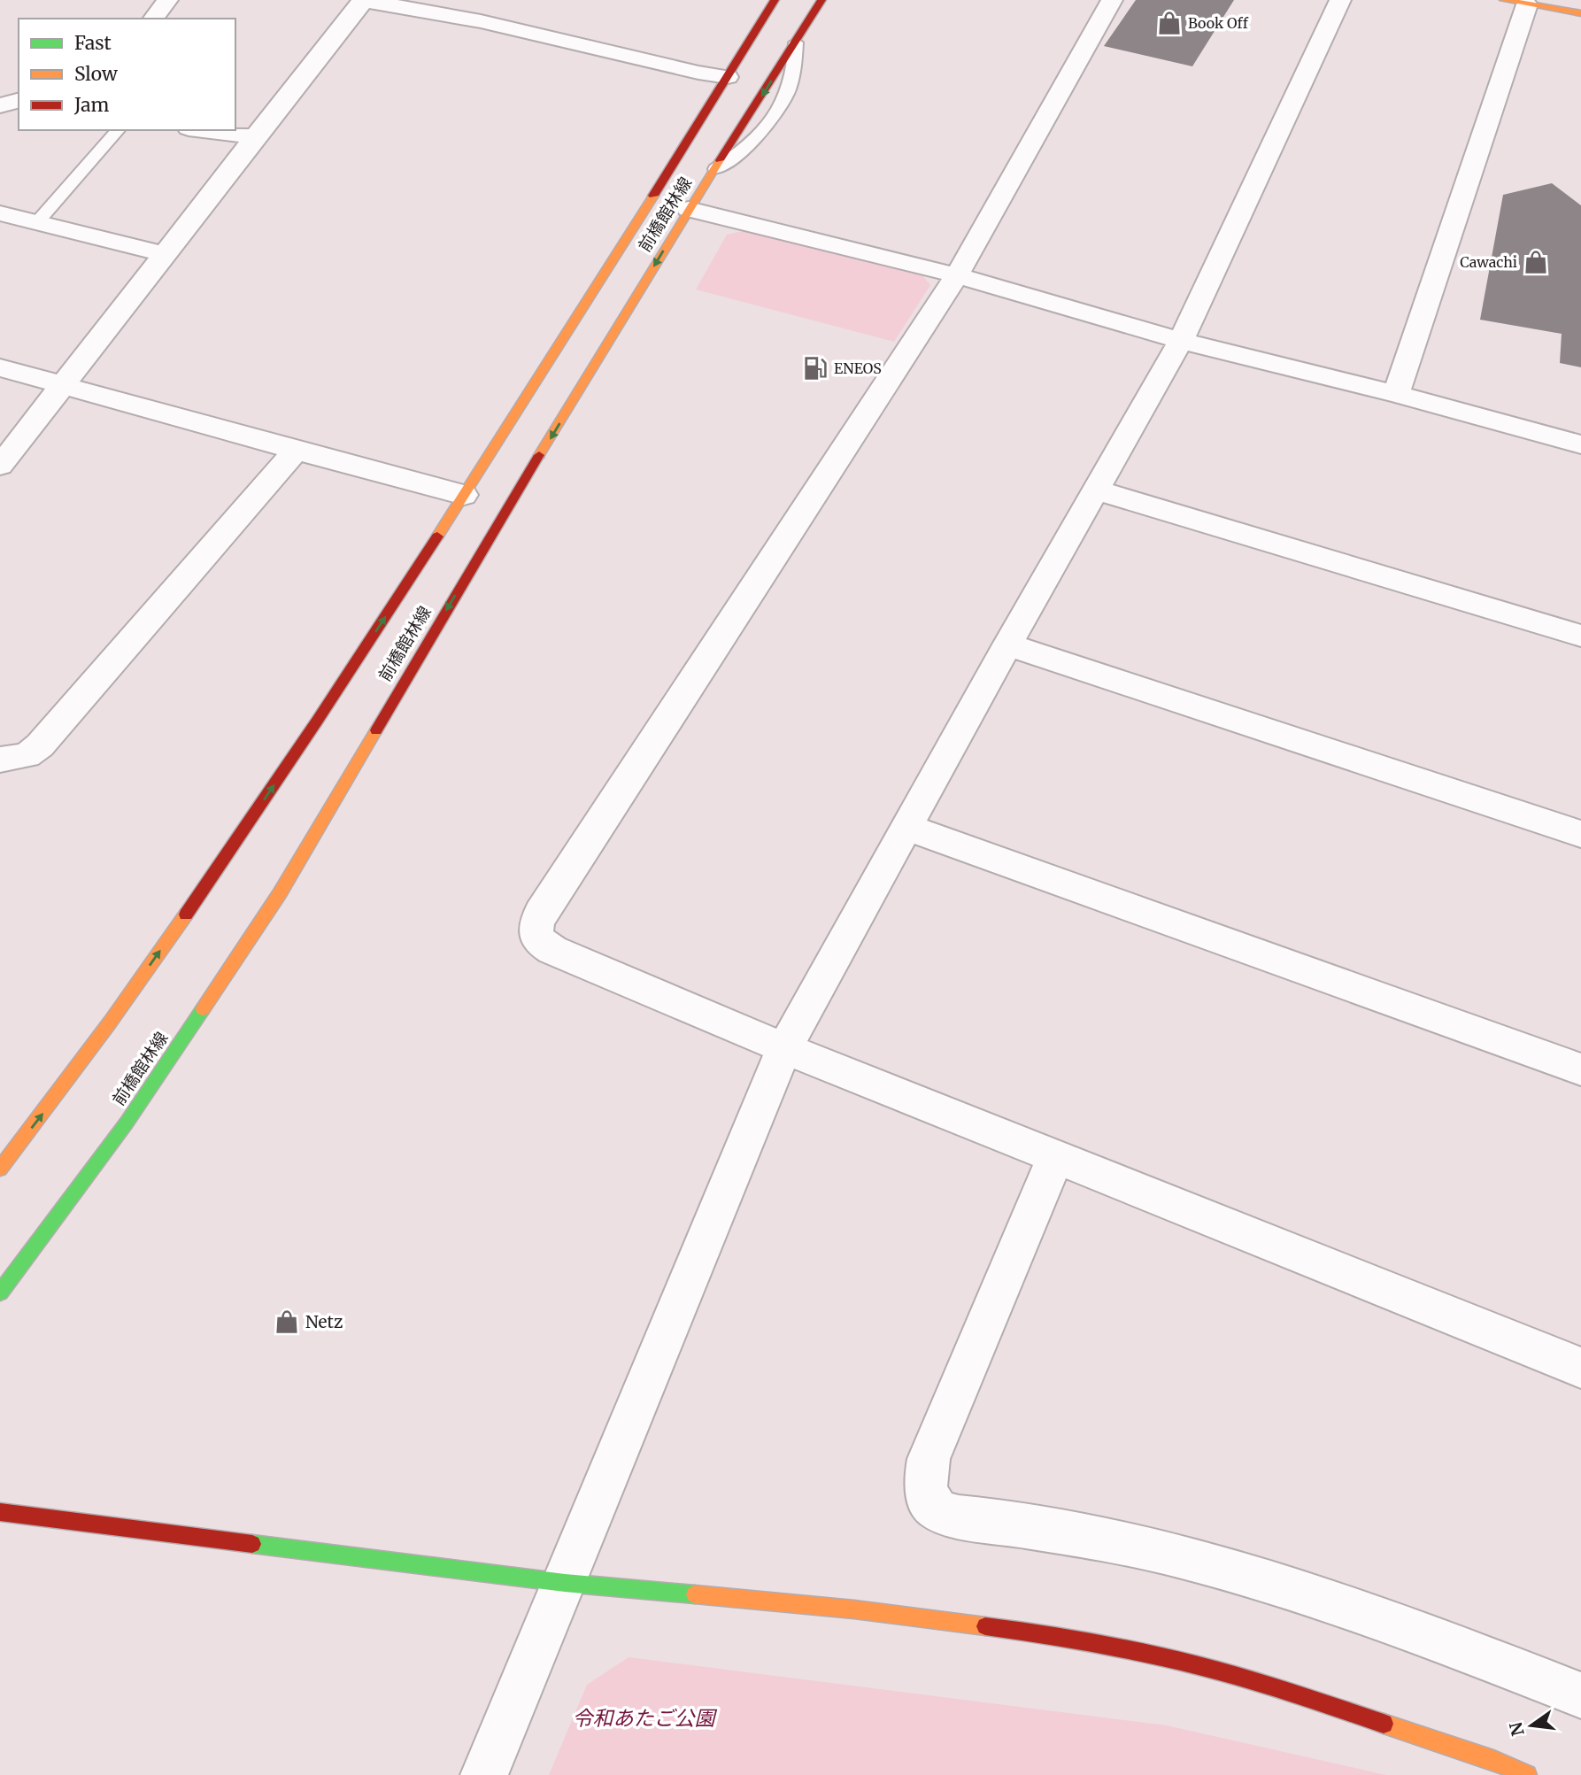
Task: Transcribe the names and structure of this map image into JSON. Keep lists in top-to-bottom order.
{
  "streets": {
    "main road": ["前橋館林線"]
  },
  "parks": ["令和あたご公園"],
  "places": {
    "shop": ["Book Off", "Cawachi", "Netz"],
    "fuel station": ["ENEOS"]
  },
  "legend": ["Fast", "Slow", "Jam"],
  "north": "left"
}
